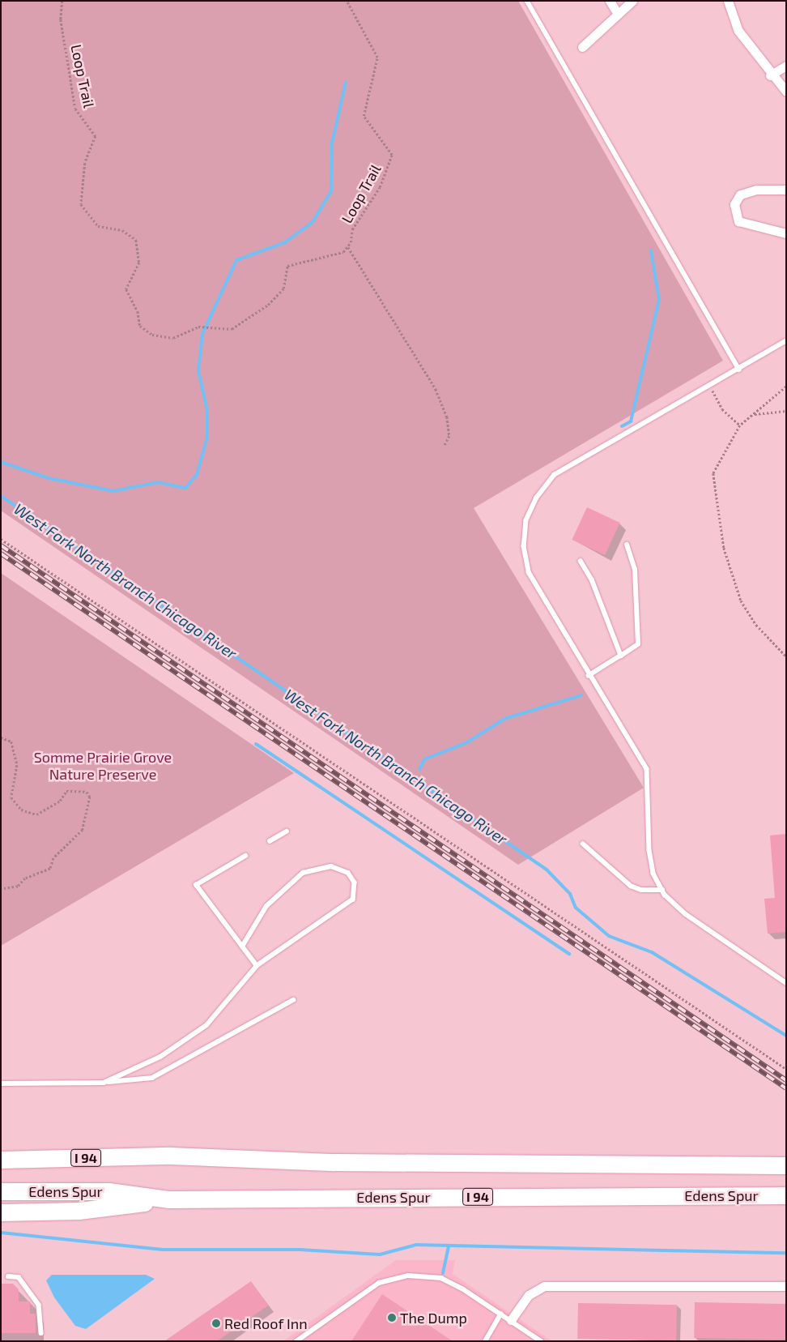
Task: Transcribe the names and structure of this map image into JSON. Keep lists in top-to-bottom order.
{
  "streets": {
    "highway": ["I 94", "Edens Spur"],
    "path": ["Loop Trail"]
  },
  "water": ["West Fork North Branch Chicago River"],
  "parks": ["Somme Prairie Grove Nature Preserve"],
  "places": ["The Dump", "Red Roof Inn"]
}
